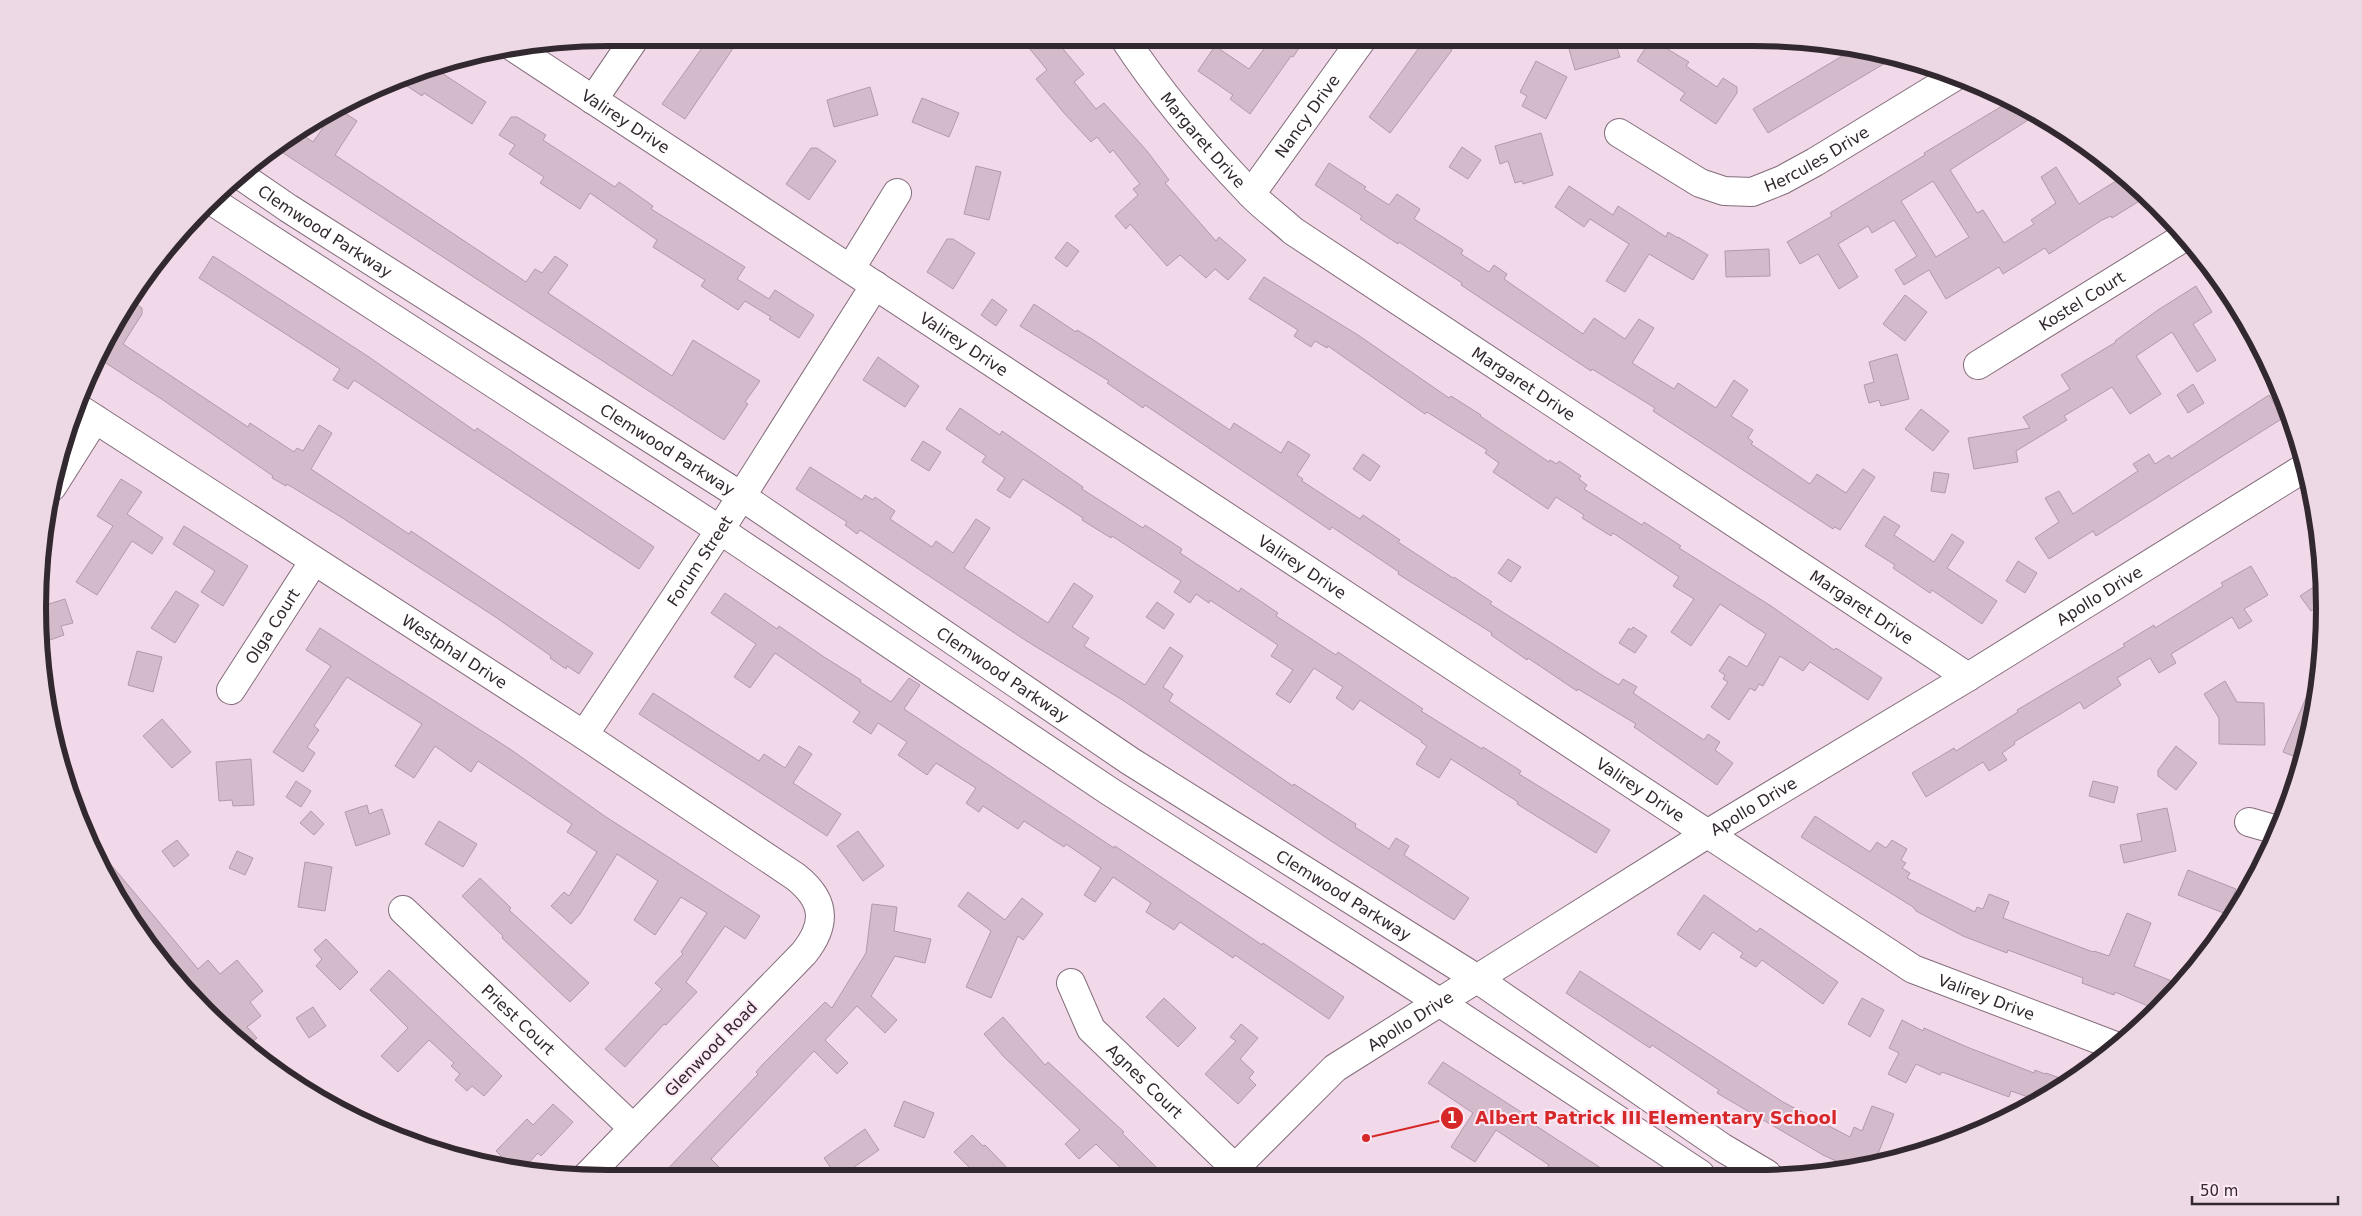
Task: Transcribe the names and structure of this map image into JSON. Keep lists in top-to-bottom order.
{
  "streets": {
    "street": [
      "Nancy Drive",
      "Valirey Drive",
      "Margaret Drive",
      "Hercules Drive",
      "Clemwood Parkway",
      "Kostel Court",
      "Forum Street",
      "Apollo Drive",
      "Olga Court",
      "Westphal Drive",
      "Priest Court",
      "Glenwood Road",
      "Agnes Court"
    ]
  },
  "crossings": [
    ["Nancy Drive", "Margaret Drive"],
    ["Valirey Drive", "Forum Street"],
    ["Valirey Drive", "Apollo Drive"],
    ["Margaret Drive", "Apollo Drive"],
    ["Clemwood Parkway", "Forum Street"],
    ["Clemwood Parkway", "Apollo Drive"],
    ["Forum Street", "Westphal Drive"],
    ["Olga Court", "Westphal Drive"],
    ["Westphal Drive", "Glenwood Road"],
    ["Priest Court", "Glenwood Road"]
  ],
  "places": ["Albert Patrick III Elementary School"],
  "scale_bar": "50 m"
}
